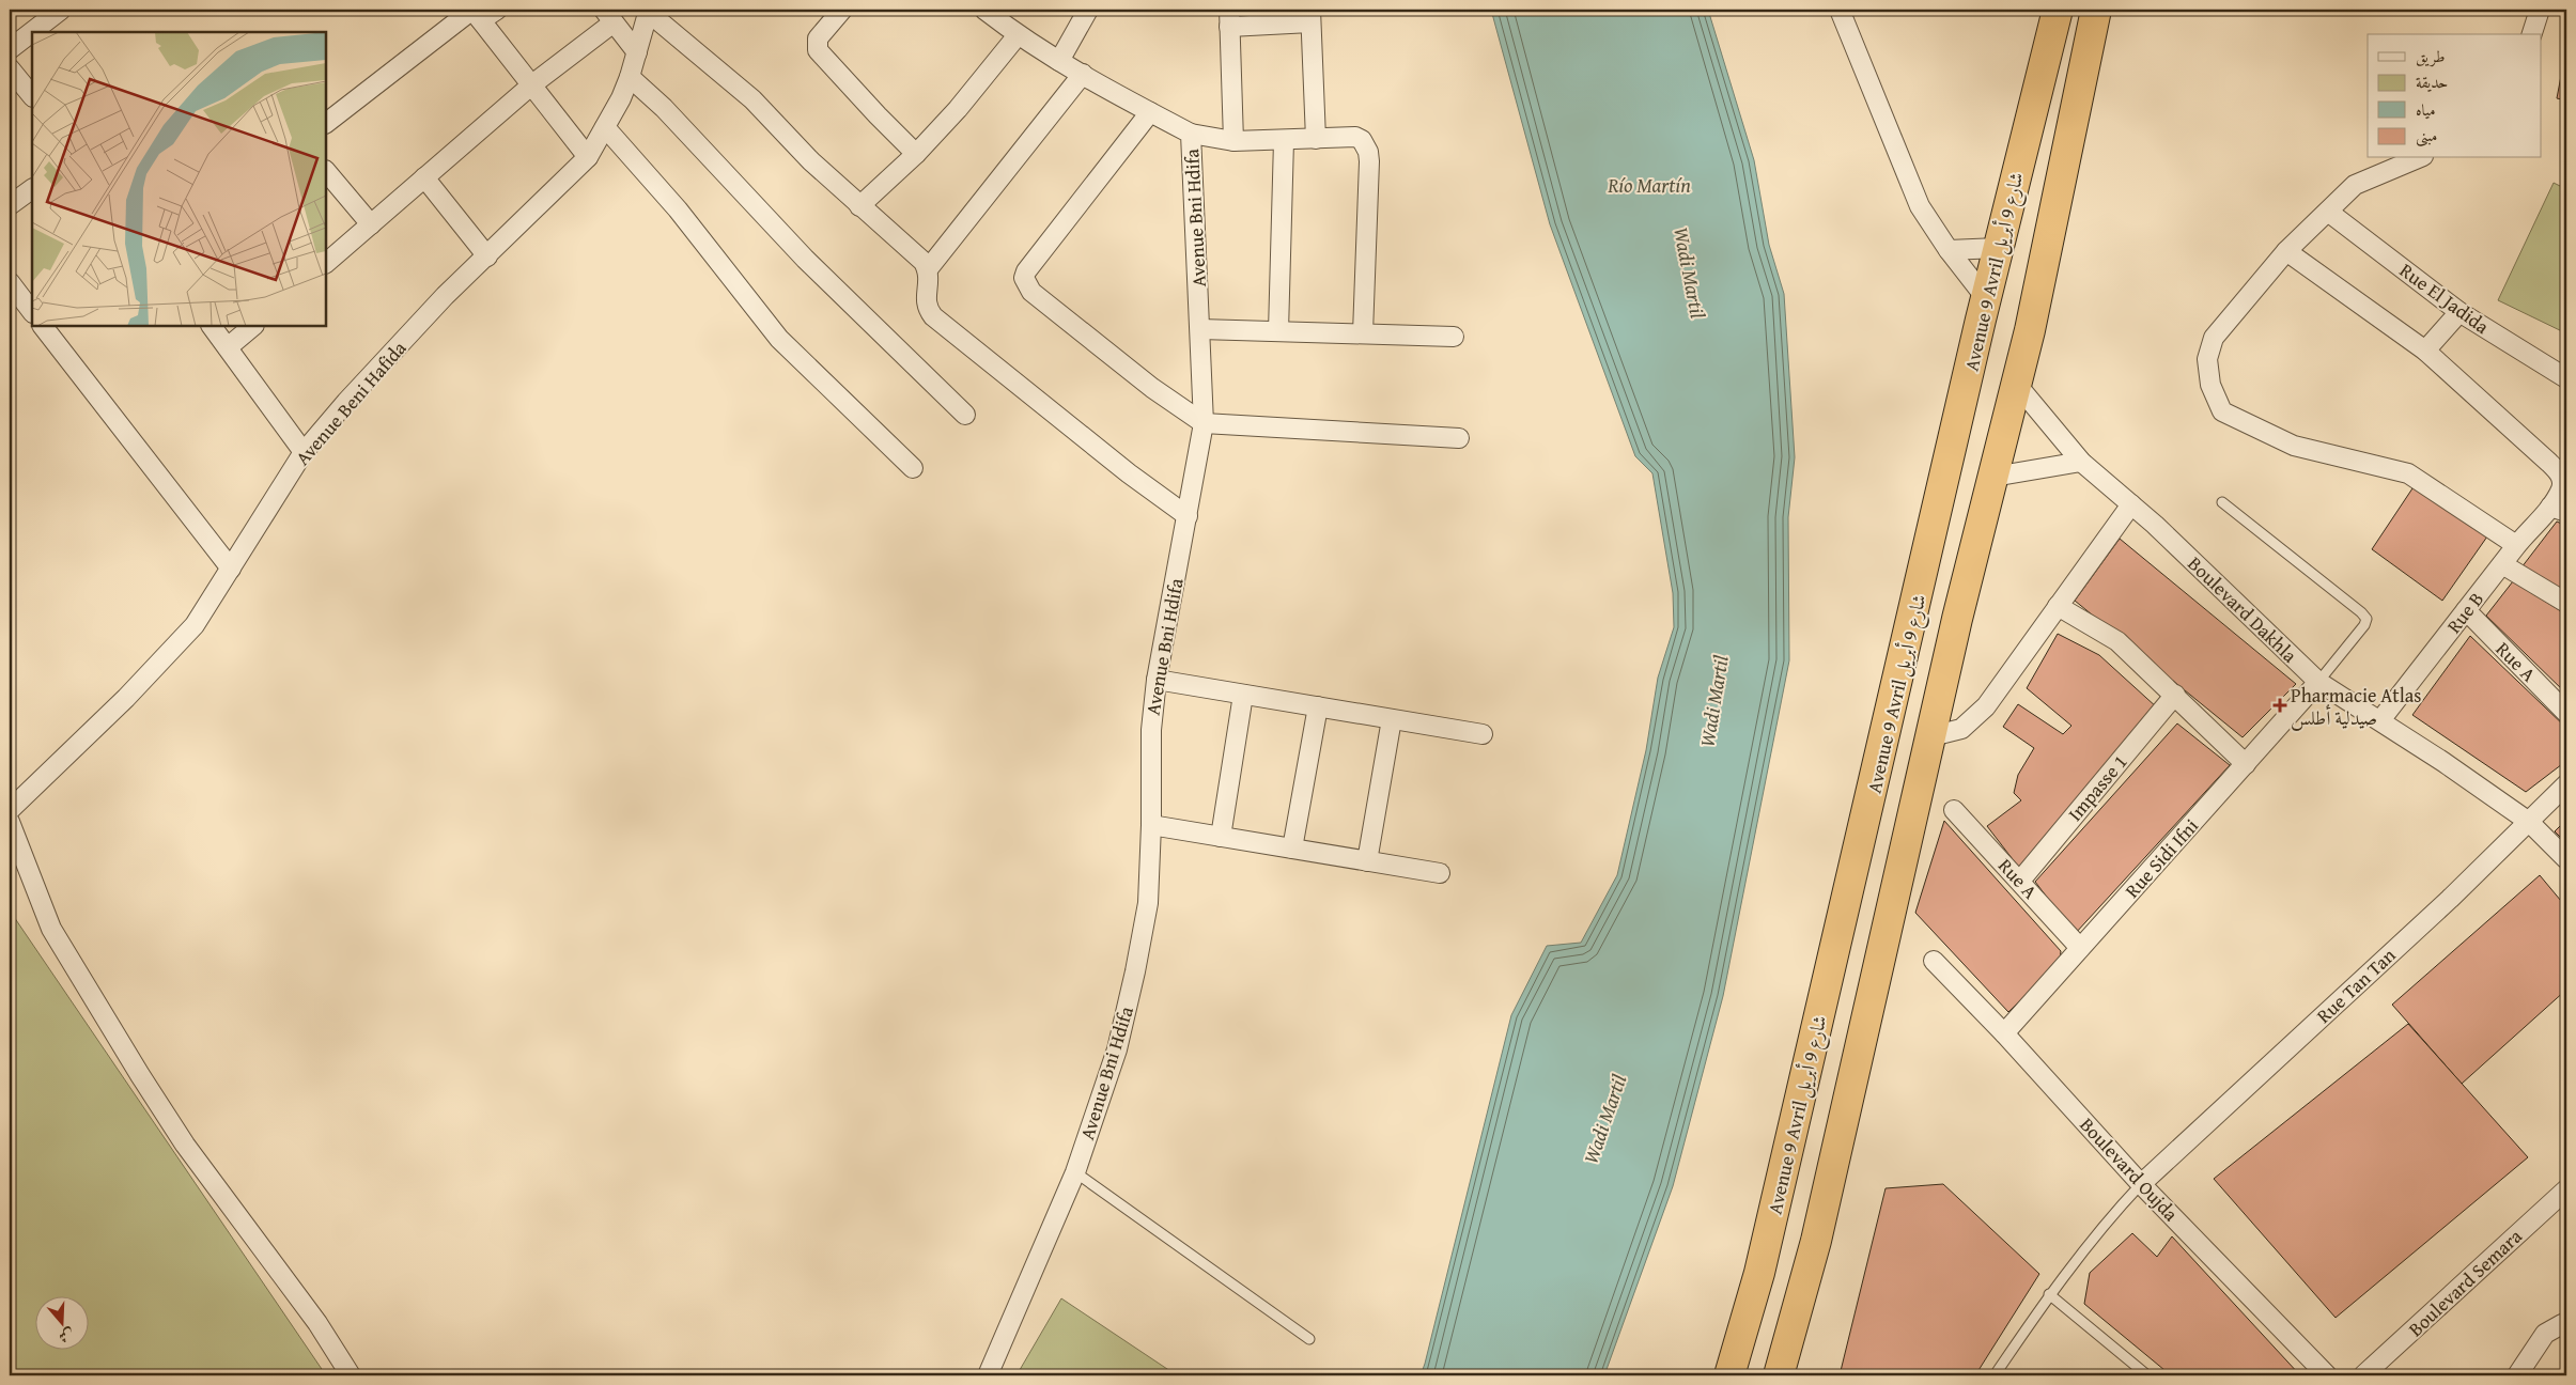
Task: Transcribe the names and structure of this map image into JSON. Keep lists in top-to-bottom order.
{
  "streets": {
    "highway": ["Avenue 9 Avril شارع 9 أبريل"],
    "street": [
      "Avenue Bni Hdifa",
      "Rue El Jadida",
      "Avenue Beni Hafida",
      "Boulevard Dakhla",
      "Rue B",
      "Rue A",
      "Impasse 1",
      "Rue Sidi Ifni",
      "Rue Tan Tan",
      "Boulevard Oujda",
      "Boulevard Semara"
    ]
  },
  "crossings": [
    ["Boulevard Dakhla", "Rue B"],
    ["Boulevard Dakhla", "Rue Sidi Ifni"],
    ["Boulevard Dakhla", "Rue Tan Tan"],
    ["Rue B", "Rue A"],
    ["Rue A", "Impasse 1"],
    ["Rue A", "Rue Sidi Ifni"],
    ["Rue Sidi Ifni", "Boulevard Oujda"],
    ["Rue Tan Tan", "Boulevard Oujda"]
  ],
  "water": ["Río Martín", "Wadi Martil"],
  "places": {
    "health": ["Pharmacie Atlas صيدلية أطلس"]
  },
  "legend": [
    "طريق",
    "حديقة",
    "مياه",
    "مبنى"
  ],
  "north": "bottom"
}
